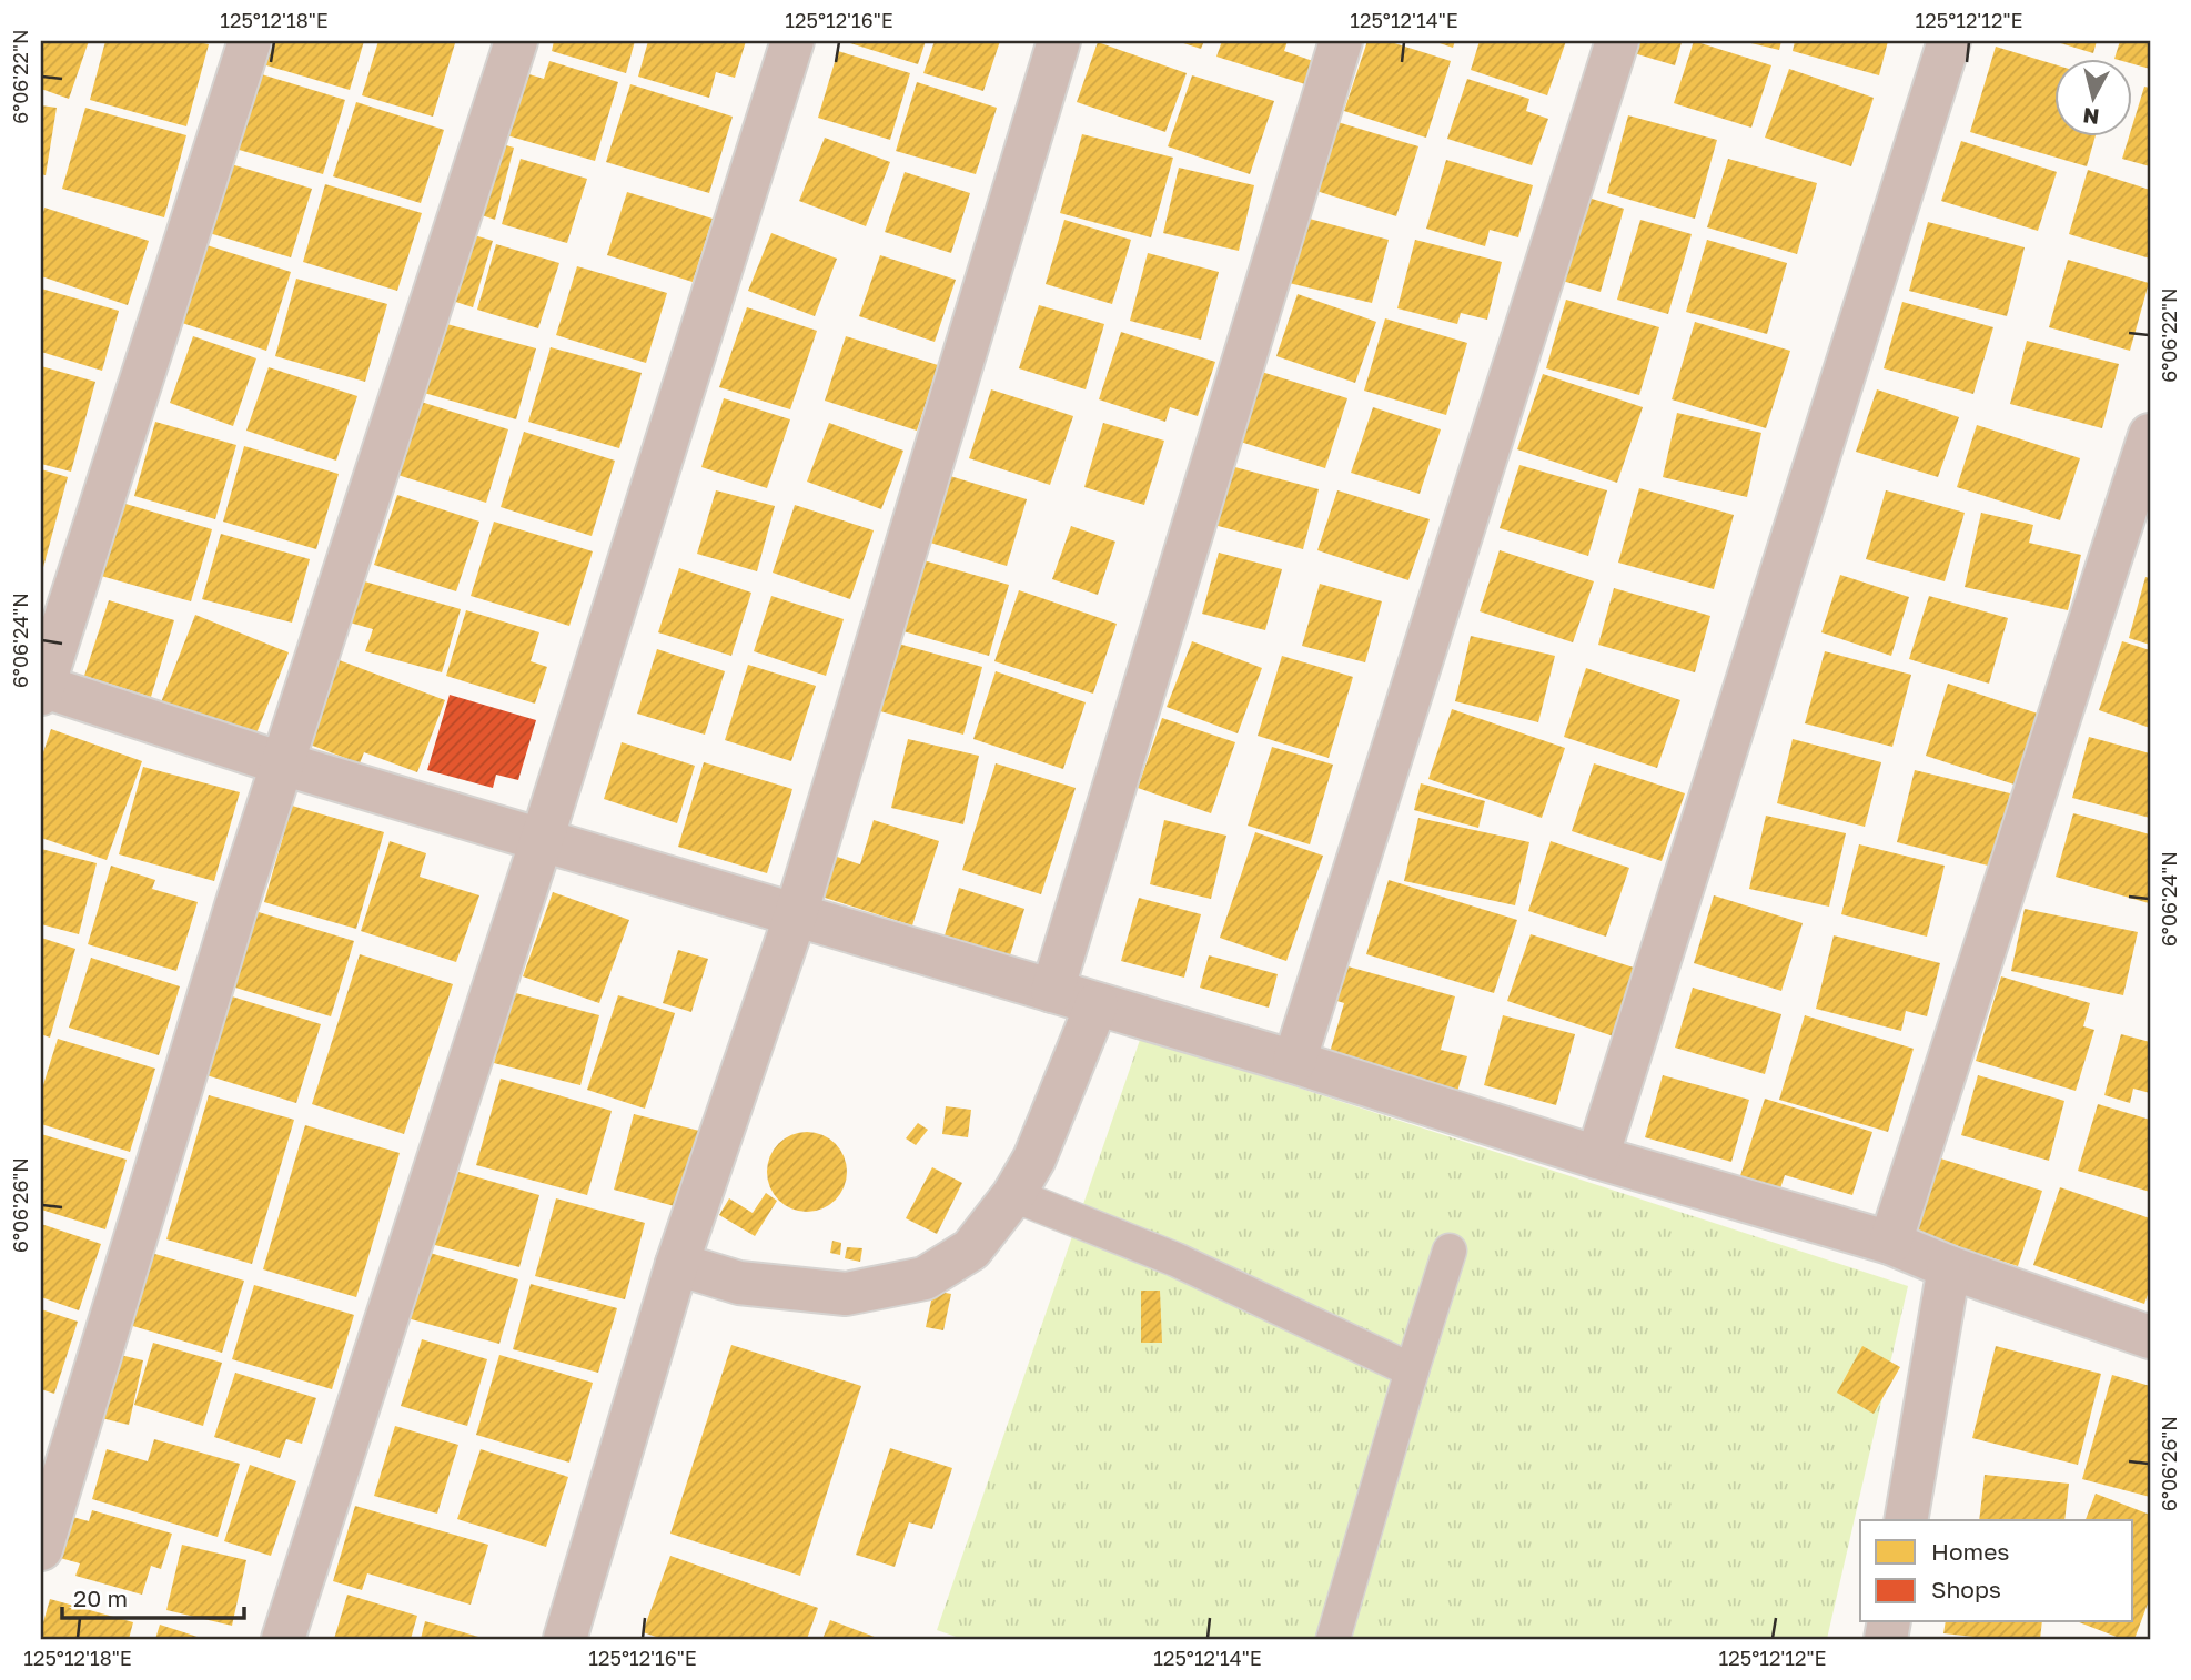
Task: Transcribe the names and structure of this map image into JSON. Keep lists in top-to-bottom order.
{
  "legend": ["Homes", "Shops"],
  "scale_bar": "20 m",
  "north": "bottom",
  "coordinates": [
    "125°12'18\"E",
    "125°12'16\"E",
    "125°12'14\"E",
    "125°12'12\"E",
    "6°06'22\"N",
    "6°06'24\"N",
    "6°06'26\"N"
  ]
}
